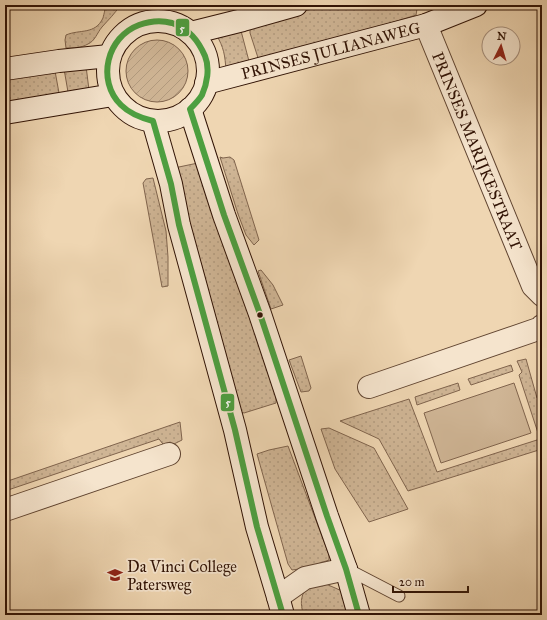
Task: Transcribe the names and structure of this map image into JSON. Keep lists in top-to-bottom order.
{
  "streets": {
    "street": ["PRINSES JULIANAWEG", "PRINSES MARIJKESTRAAT"]
  },
  "crossings": [
    ["PRINSES JULIANAWEG", "PRINSES MARIJKESTRAAT"]
  ],
  "places": {
    "school or university": ["Da Vinci College Patersweg"]
  },
  "lines": ["transit line 5"],
  "scale_bar": "20 m",
  "north": "top"
}
